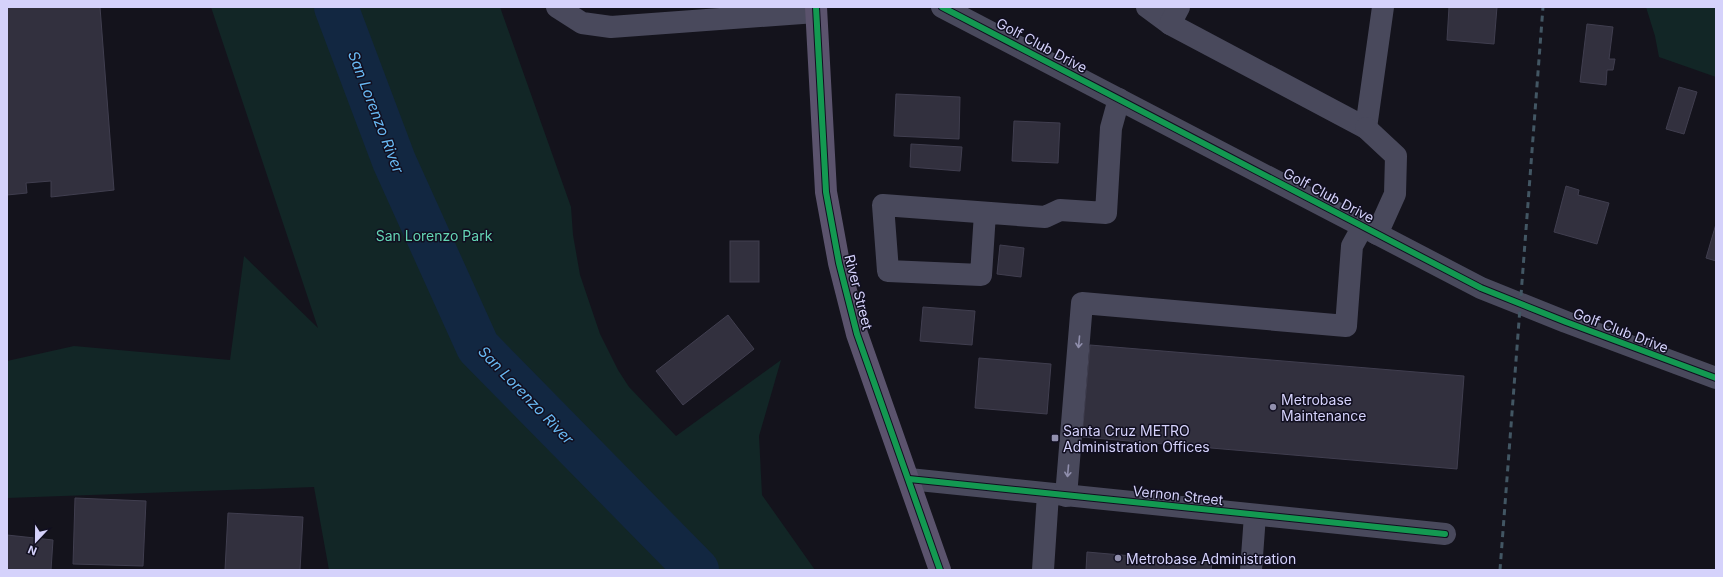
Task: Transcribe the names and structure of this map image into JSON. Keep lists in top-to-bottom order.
{
  "streets": {
    "main road": ["River Street"],
    "street": ["Golf Club Drive", "Vernon Street"]
  },
  "crossings": [
    ["River Street", "Vernon Street"]
  ],
  "water": ["San Lorenzo River"],
  "parks": ["San Lorenzo Park"],
  "places": {
    "other": ["Metrobase Maintenance", "Metrobase Administration"],
    "transit": ["Santa Cruz METRO Administration Offices"]
  },
  "north": "bottom"
}
